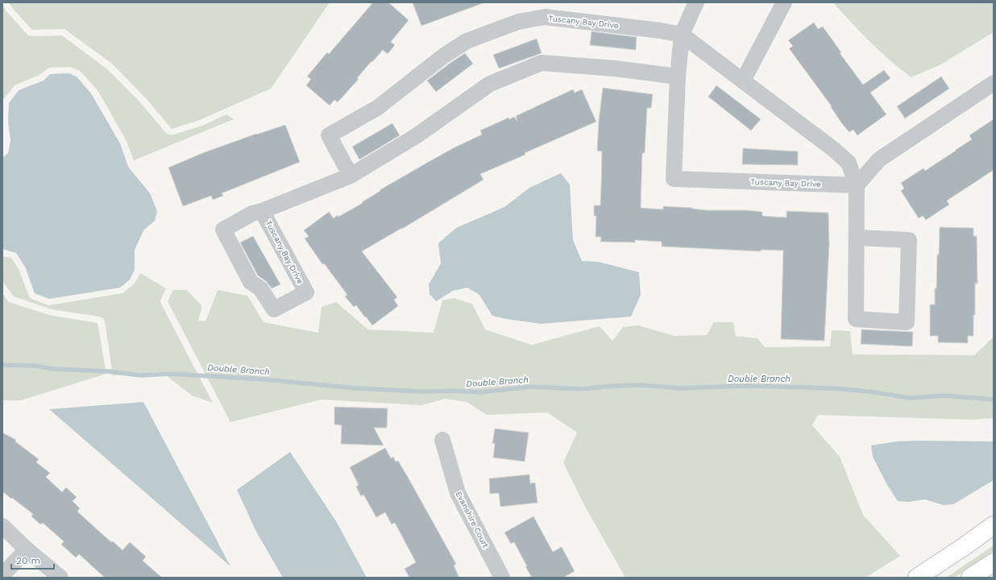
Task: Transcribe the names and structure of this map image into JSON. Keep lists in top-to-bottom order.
{
  "streets": {
    "street": ["Tuscany Bay Drive", "Evanshire Court"]
  },
  "water": ["Double Branch"],
  "scale_bar": "20 m"
}
